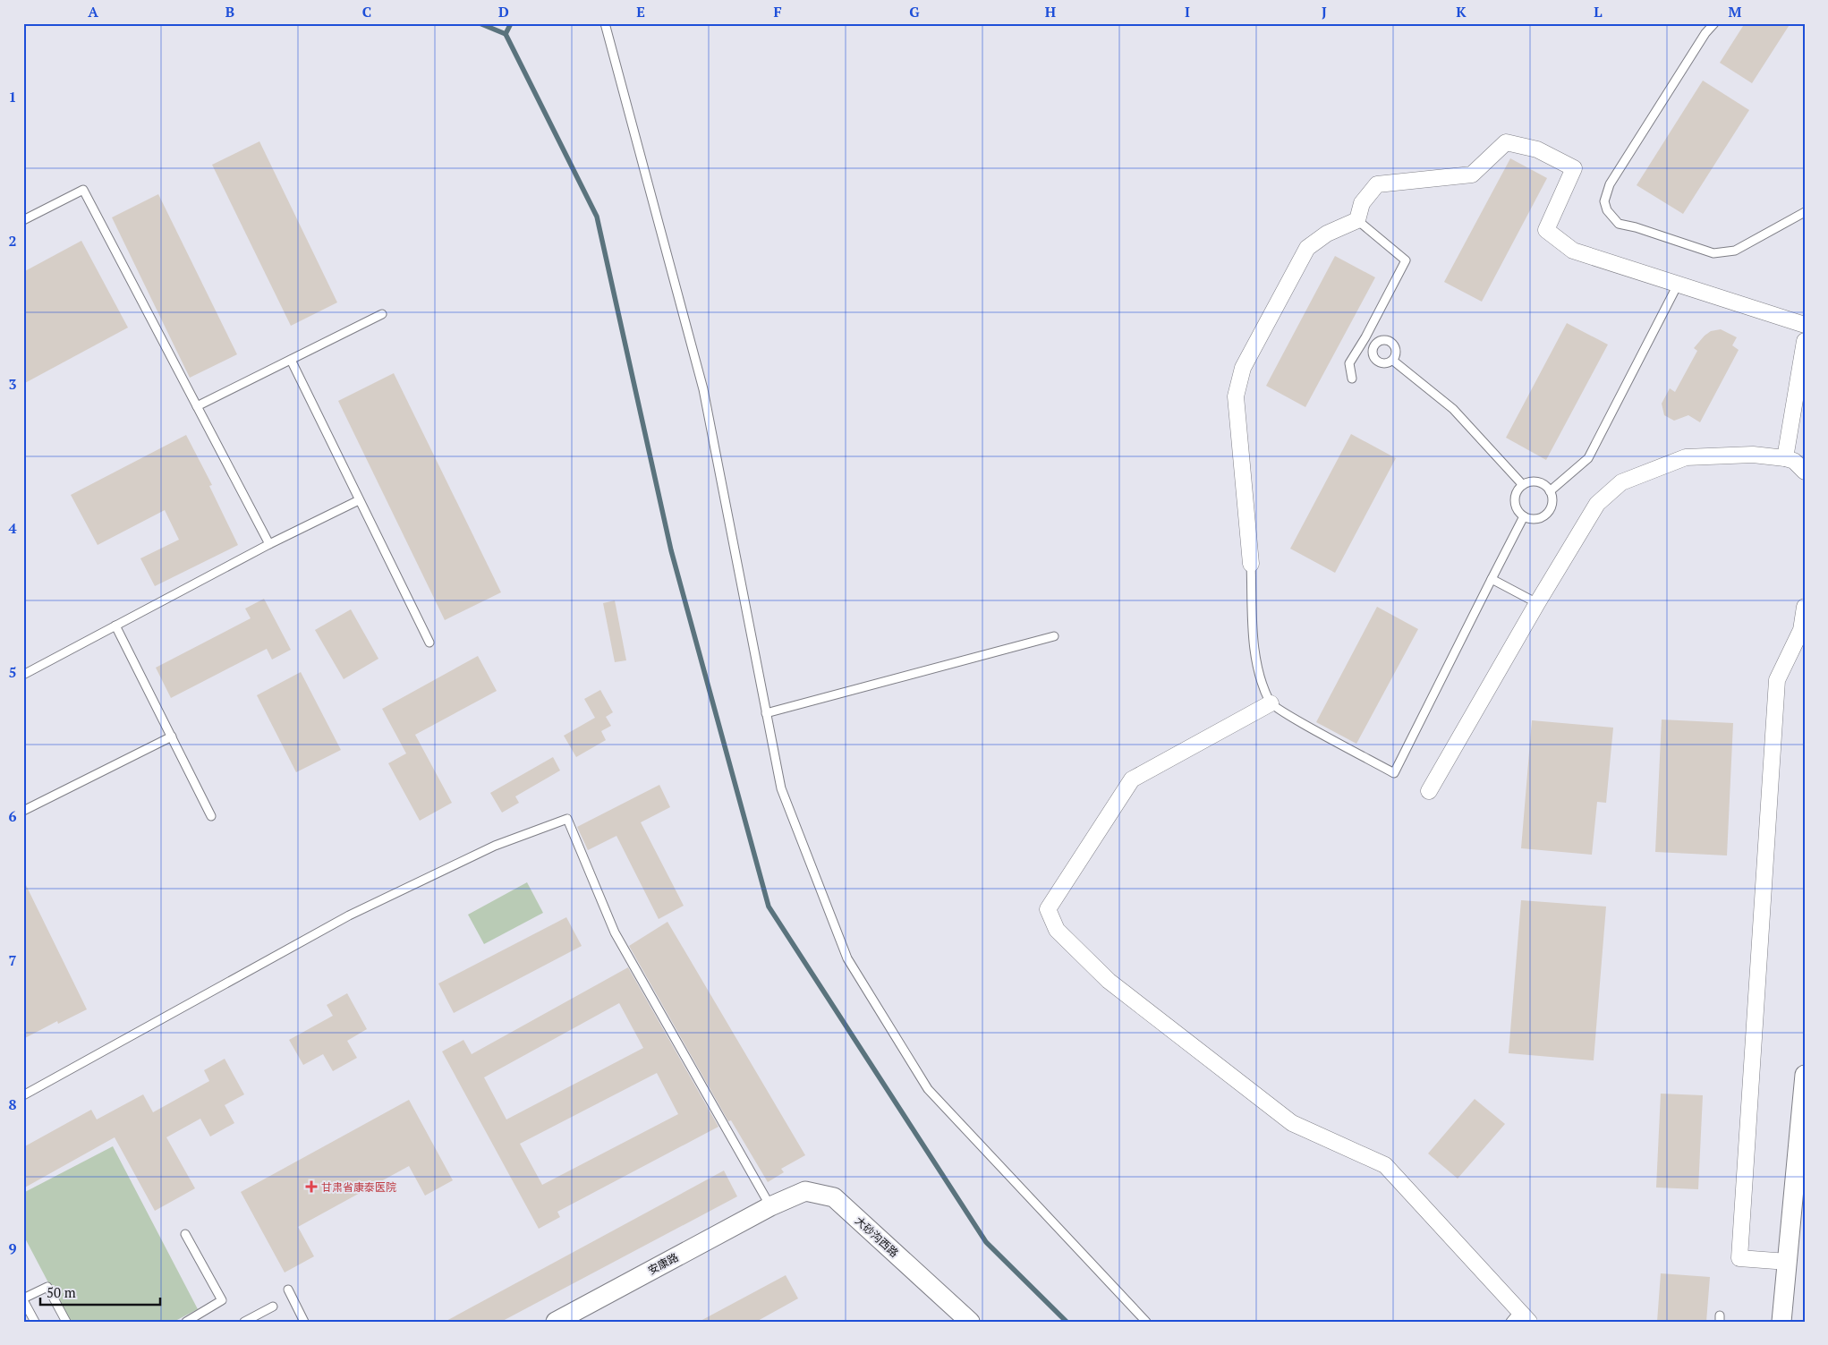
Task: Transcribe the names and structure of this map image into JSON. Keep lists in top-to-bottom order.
{
  "streets": {
    "street": ["大砂沟西路", "安康路"]
  },
  "crossings": [
    ["大砂沟西路", "安康路"]
  ],
  "places": {
    "health": ["甘肃省康泰医院"]
  },
  "scale_bar": "50 m",
  "grid": {
    "columns": [
      "A",
      "B",
      "C",
      "D",
      "E",
      "F",
      "G",
      "H",
      "I",
      "J",
      "K",
      "L",
      "M"
    ],
    "rows": [
      "1",
      "2",
      "3",
      "4",
      "5",
      "6",
      "7",
      "8",
      "9"
    ]
  }
}
